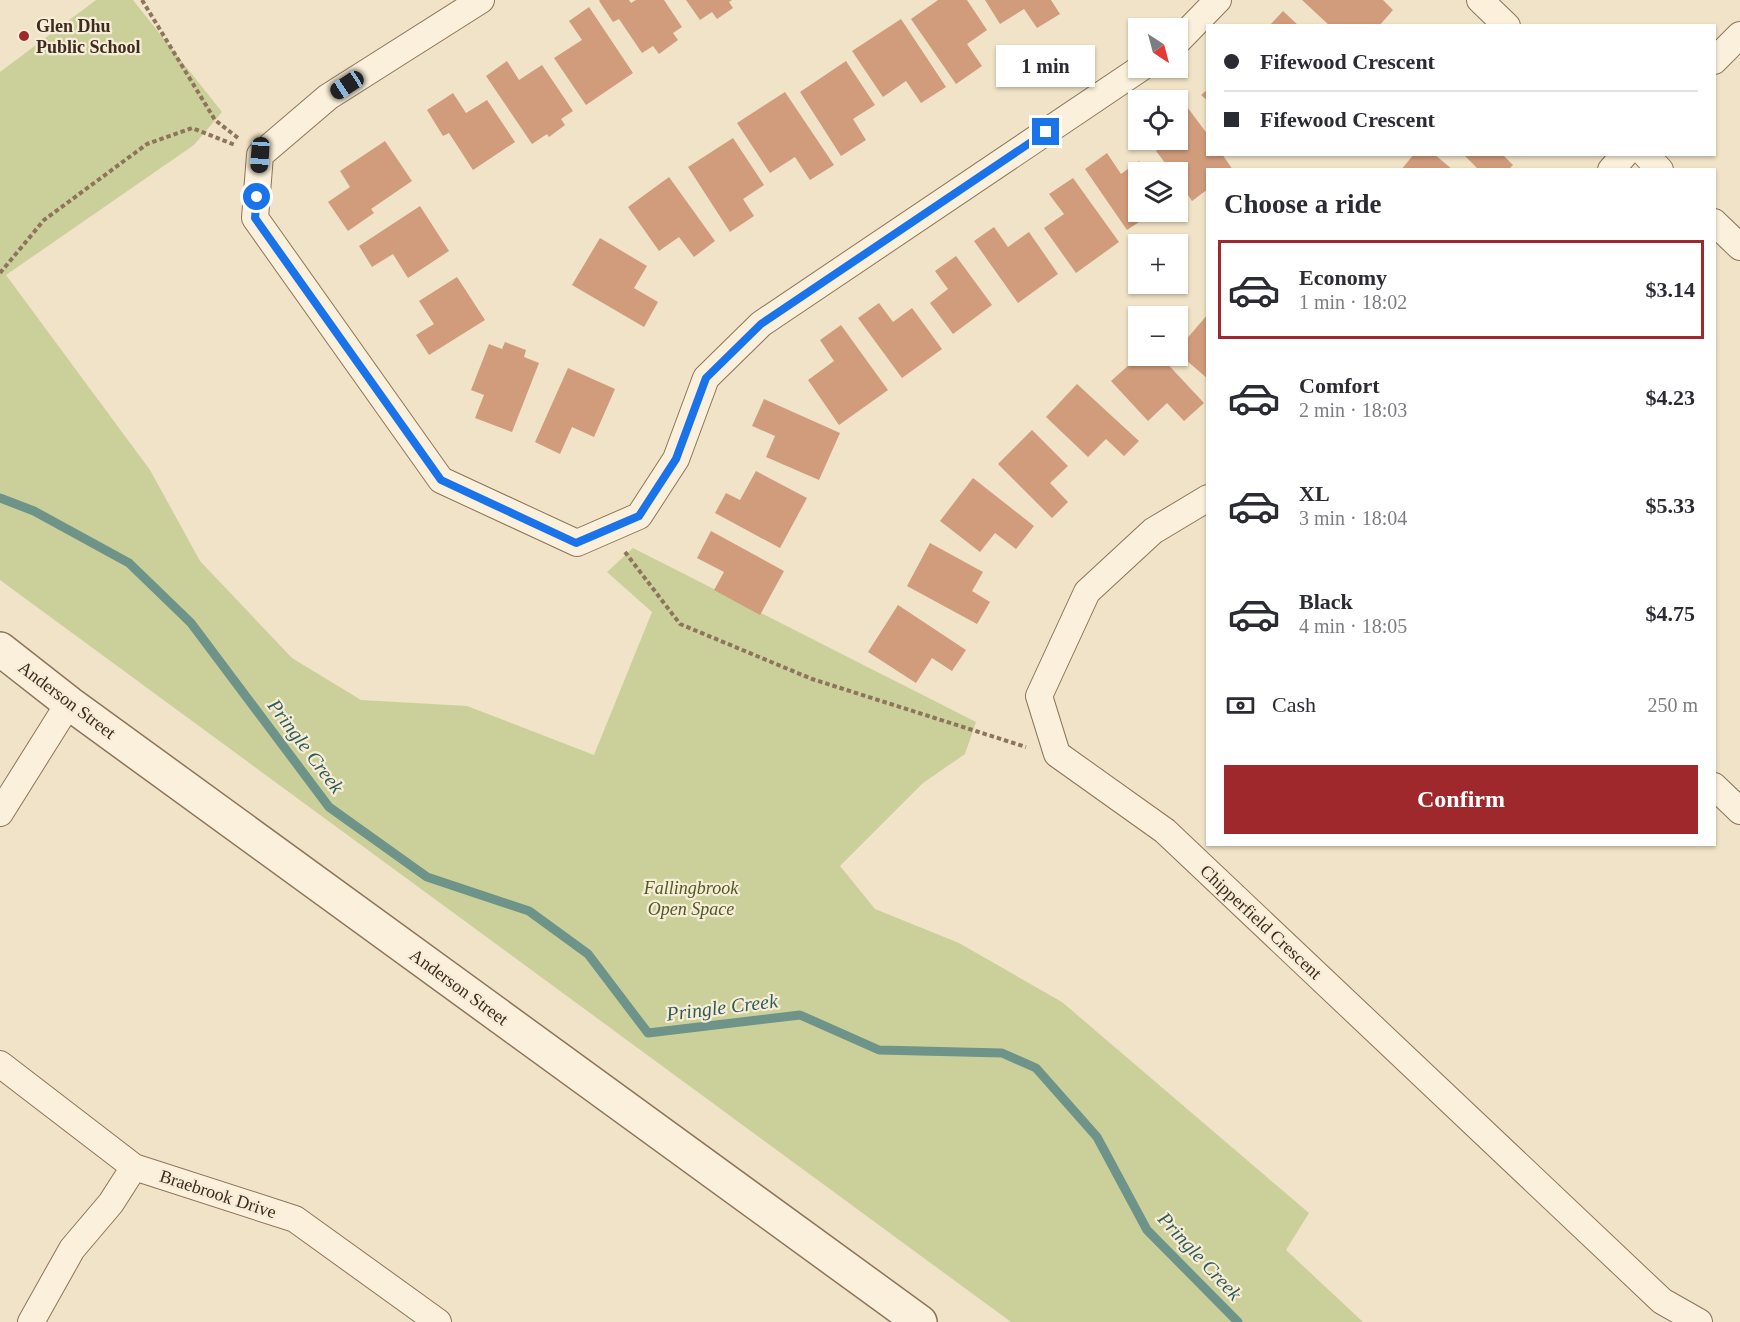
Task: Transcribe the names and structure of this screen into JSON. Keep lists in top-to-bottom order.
{
  "streets": {
    "street": ["Anderson Street", "Chipperfield Crescent", "Braebrook Drive"]
  },
  "water": ["Pringle Creek"],
  "parks": ["Fallingbrook Open Space"],
  "places": ["Glen Dhu Public School"],
  "north": "bottom right",
  "page": {
    "map_buttons": ["+", "−"],
    "banner": ["Fifewood Crescent", "Fifewood Crescent"],
    "bubble": "1 min",
    "heading": "Choose a ride",
    "list": [
      {
        "name": "Economy",
        "note": "1 min · 18:02",
        "value": "$3.14"
      },
      {
        "name": "Comfort",
        "note": "2 min · 18:03",
        "value": "$4.23"
      },
      {
        "name": "XL",
        "note": "3 min · 18:04",
        "value": "$5.33"
      },
      {
        "name": "Black",
        "note": "4 min · 18:05",
        "value": "$4.75"
      }
    ],
    "pay": ["Cash", "250 m"],
    "buttons": "Confirm"
  }
}
